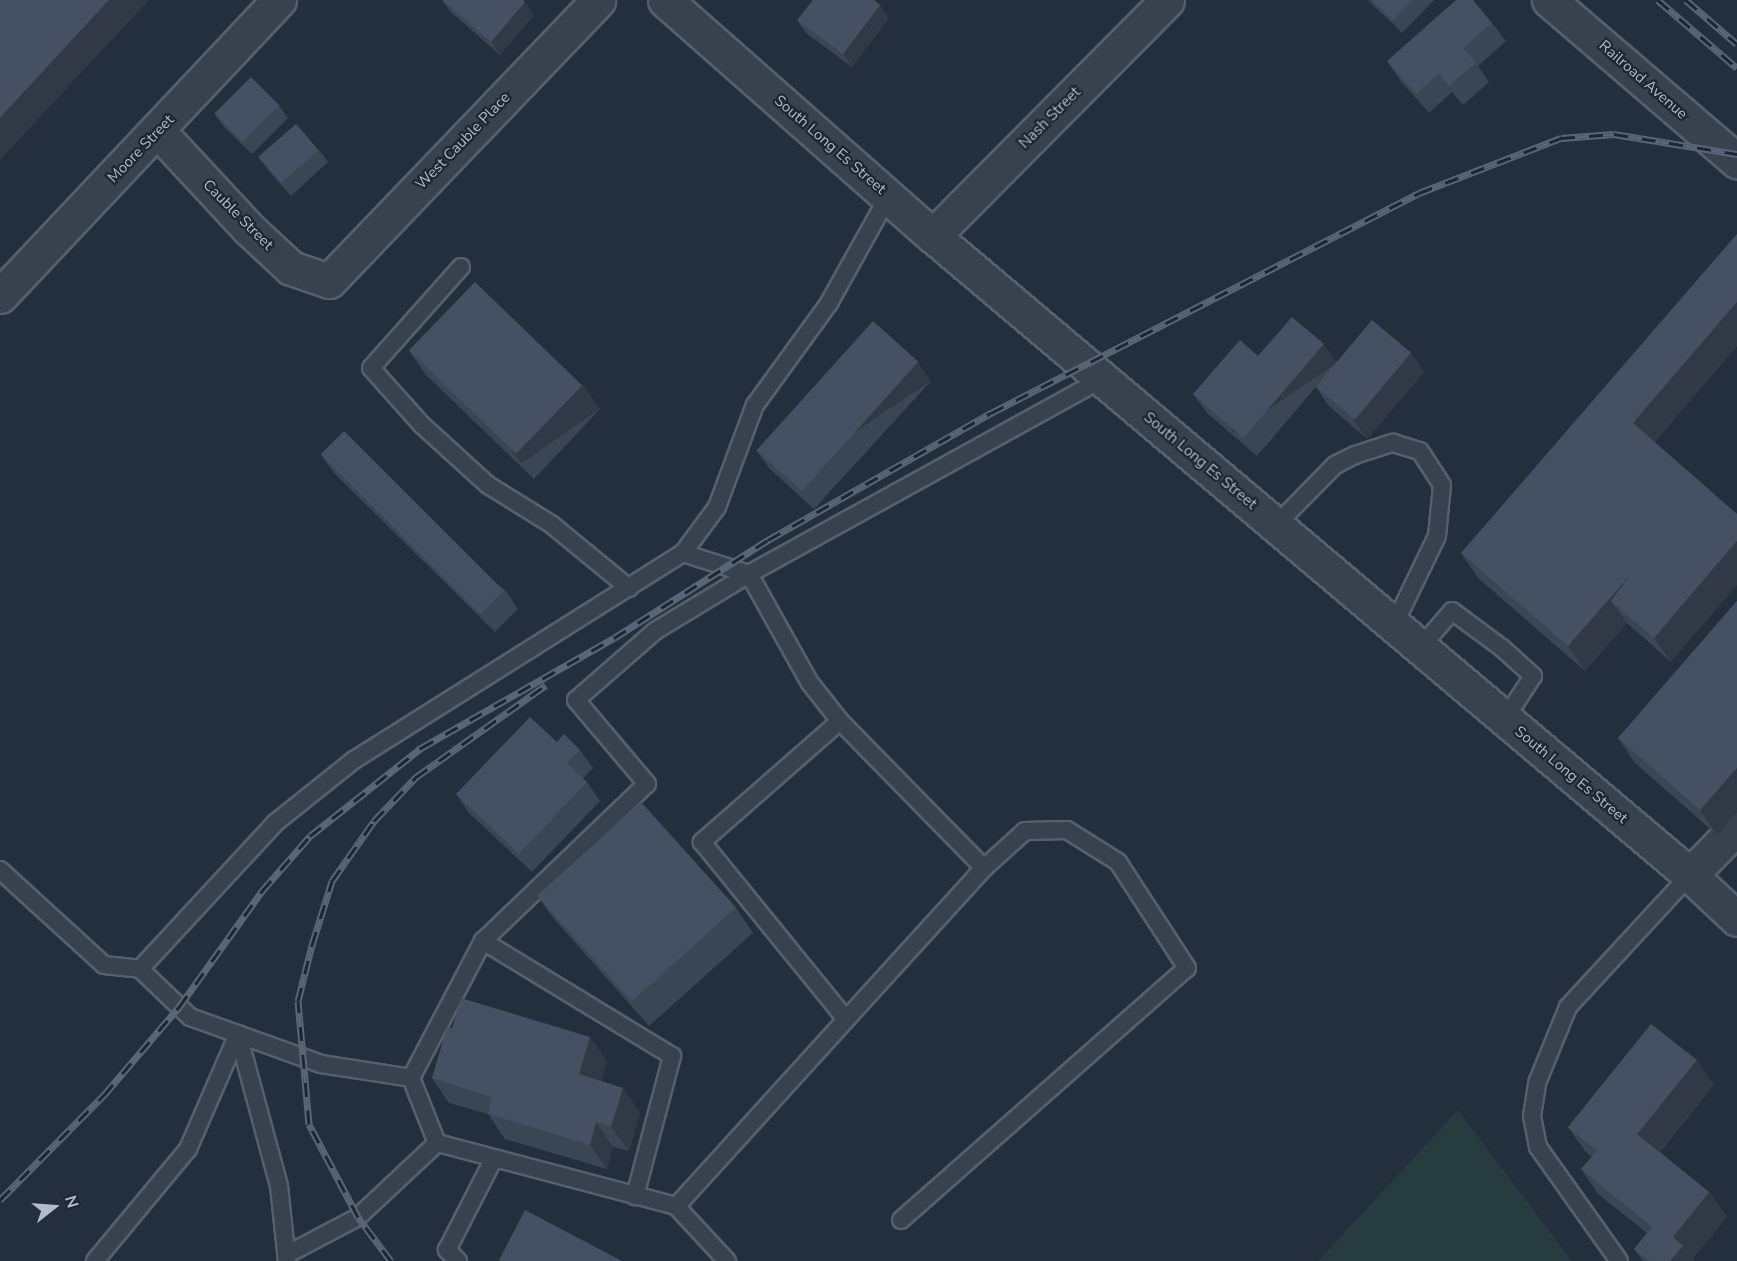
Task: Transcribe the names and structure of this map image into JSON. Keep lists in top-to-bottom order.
{
  "streets": {
    "street": [
      "Railroad Avenue",
      "Nash Street",
      "West Cauble Place",
      "South Long Es Street",
      "Moore Street",
      "Cauble Street"
    ]
  },
  "crossings": [
    ["Nash Street", "South Long Es Street"],
    ["West Cauble Place", "Cauble Street"],
    ["Moore Street", "Cauble Street"]
  ],
  "north": "right"
}
